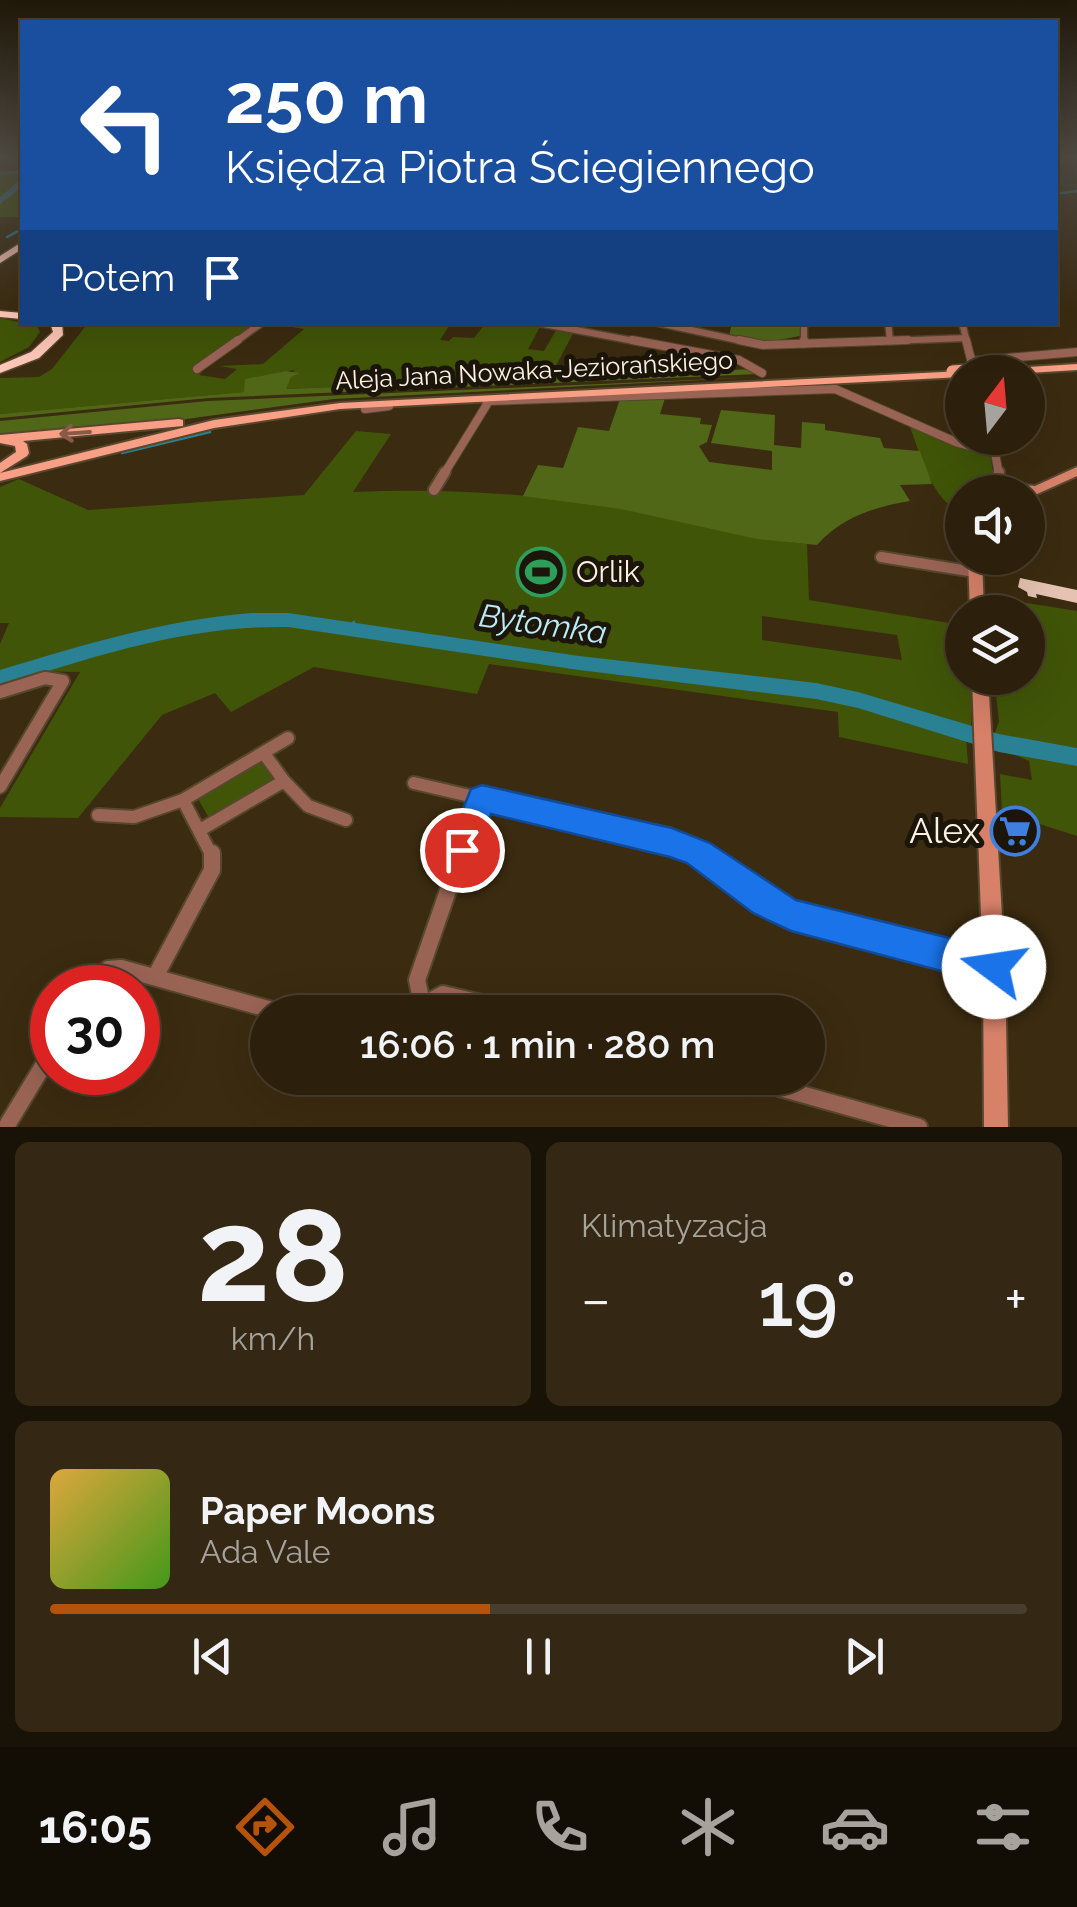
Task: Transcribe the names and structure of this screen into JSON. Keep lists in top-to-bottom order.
{
  "streets": {
    "main road": ["Aleja Jana Nowaka-Jeziorańskiego"]
  },
  "water": ["Bytomka"],
  "places": {
    "sports": ["Orlik"],
    "supermarket": ["Alex"]
  },
  "north": "top",
  "page": {
    "turn": ["250 m", "Księdza Piotra Ściegiennego"],
    "then": "Potem",
    "limit": "30",
    "trip": "16:06 · 1 min · 280 m",
    "tile": [
      ["28", "km/h"],
      "Klimatyzacja"
    ],
    "heat": ["−", "19°", "+"],
    "song": ["Paper Moons", "Ada Vale"],
    "tabs": "16:05"
  }
}
